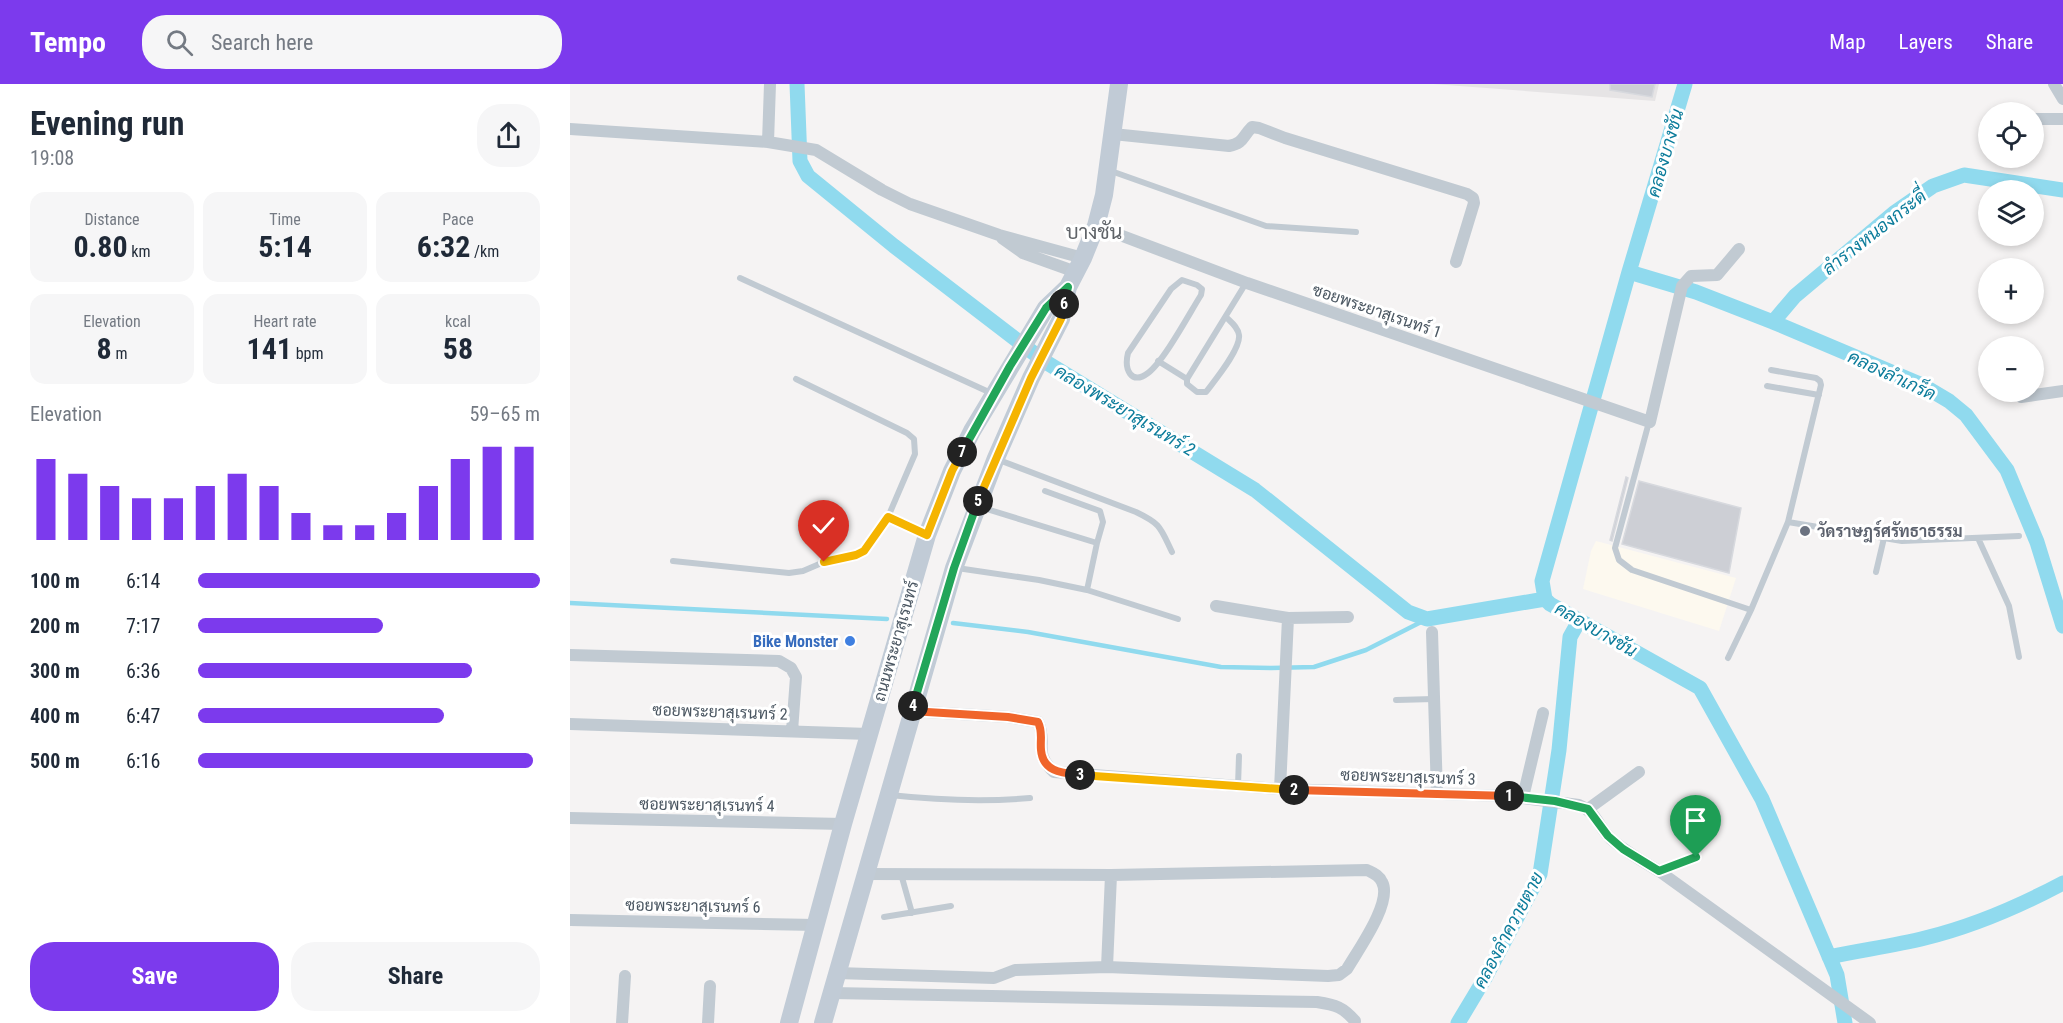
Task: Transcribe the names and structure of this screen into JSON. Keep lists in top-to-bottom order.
{
  "streets": {
    "street": [
      "ซอยพระยาสุเรนทร์ 1",
      "ถนนพระยาสุเรนทร์",
      "ซอยพระยาสุเรนทร์ 2",
      "ซอยพระยาสุเรนทร์ 3",
      "ซอยพระยาสุเรนทร์ 4",
      "ซอยพระยาสุเรนทร์ 6"
    ]
  },
  "crossings": [
    ["ซอยพระยาสุเรนทร์ 1", "ถนนพระยาสุเรนทร์"],
    ["ถนนพระยาสุเรนทร์", "ซอยพระยาสุเรนทร์ 2"],
    ["ถนนพระยาสุเรนทร์", "ซอยพระยาสุเรนทร์ 3"],
    ["ถนนพระยาสุเรนทร์", "ซอยพระยาสุเรนทร์ 4"],
    ["ถนนพระยาสุเรนทร์", "ซอยพระยาสุเรนทร์ 6"]
  ],
  "districts": ["บางชัน"],
  "water": [
    "คลองบางชัน",
    "ลำรางหนองกระดี่",
    "คลองลำเกร็ด",
    "คลองพระยาสุเรนทร์ 2",
    "คลองลำควายตาย"
  ],
  "places": ["วัดราษฎร์ศรัทธาธรรม", "Bike Monster"],
  "page": {
    "header": "Tempo",
    "search": "Search here",
    "nav": ["Map", "Layers", "Share"],
    "heading": ["Evening run", "19:08"],
    "map_buttons": ["+", "−"],
    "stats": [
      ["Distance", "0.80 km"],
      ["Time", "5:14"],
      ["Pace", "6:32 /km"],
      ["Elevation", "8 m"],
      ["Heart rate", "141 bpm"],
      ["kcal", "58"]
    ],
    "pins": [
      "6",
      "7",
      "5",
      "4",
      "3",
      "2",
      "1"
    ],
    "chart": ["Elevation", "59–65 m"],
    "list": [
      {
        "name": "100 m",
        "note": "6:14"
      },
      {
        "name": "200 m",
        "note": "7:17"
      },
      {
        "name": "300 m",
        "note": "6:36"
      },
      {
        "name": "400 m",
        "note": "6:47"
      },
      {
        "name": "500 m",
        "note": "6:16"
      }
    ],
    "buttons": ["Save", "Share"]
  }
}
